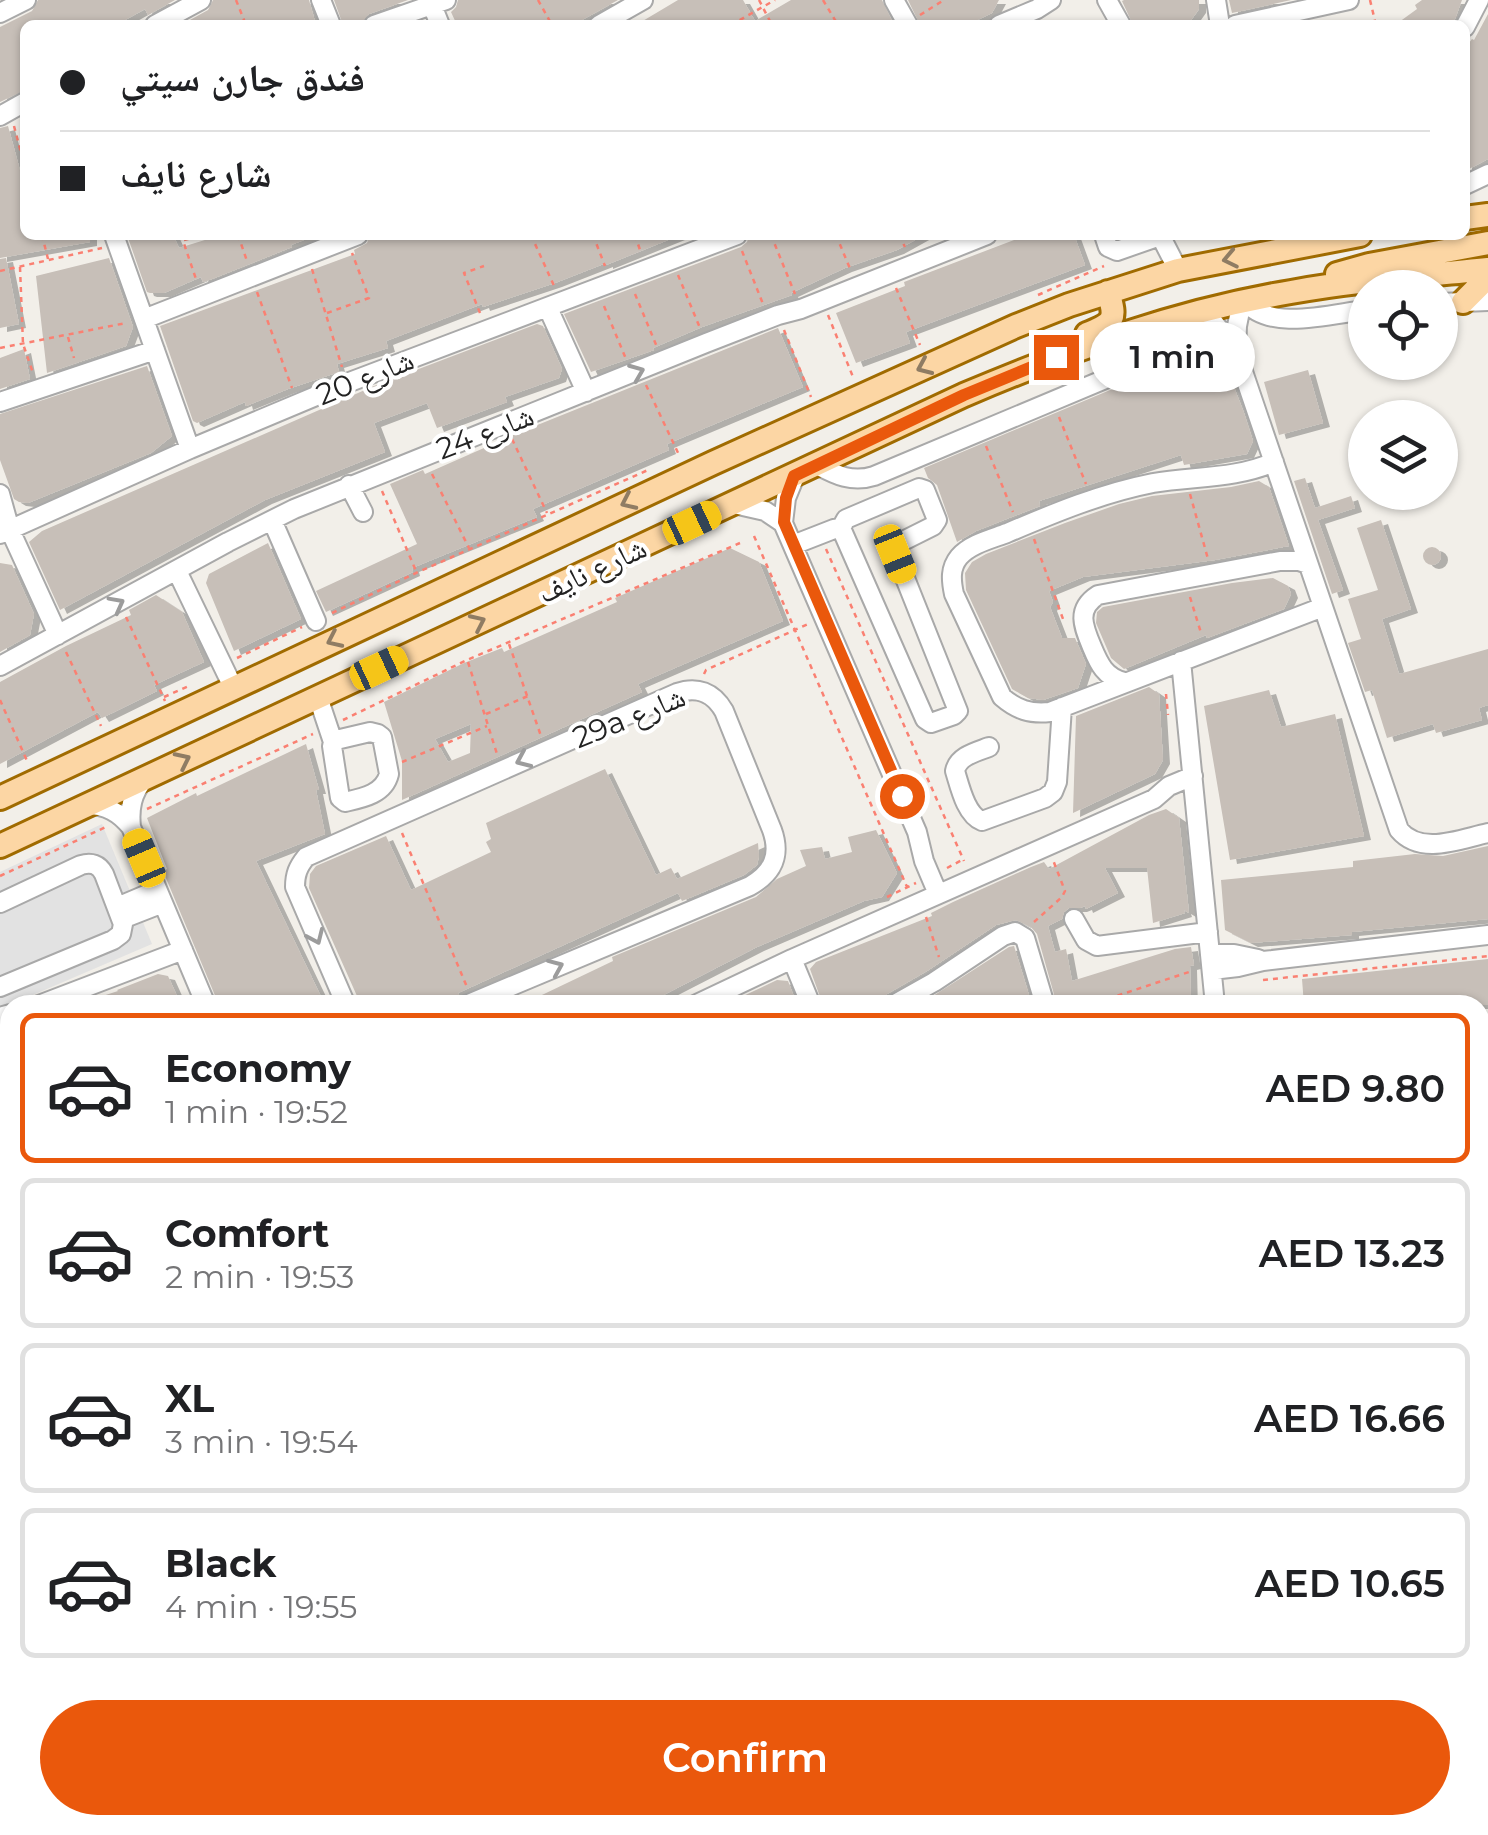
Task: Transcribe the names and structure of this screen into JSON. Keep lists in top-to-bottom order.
{
  "streets": {
    "main road": ["شارع نايف"],
    "street": ["شارع 20", "شارع 24", "29a شارع"]
  },
  "page": {
    "banner": ["فندق جارن سيتي", "شارع نايف"],
    "bubble": "1 min",
    "list": [
      {
        "name": "Economy",
        "note": "1 min · 19:52",
        "value": "AED 9.80"
      },
      {
        "name": "Comfort",
        "note": "2 min · 19:53",
        "value": "AED 13.23"
      },
      {
        "name": "XL",
        "note": "3 min · 19:54",
        "value": "AED 16.66"
      },
      {
        "name": "Black",
        "note": "4 min · 19:55",
        "value": "AED 10.65"
      }
    ],
    "buttons": "Confirm"
  }
}
